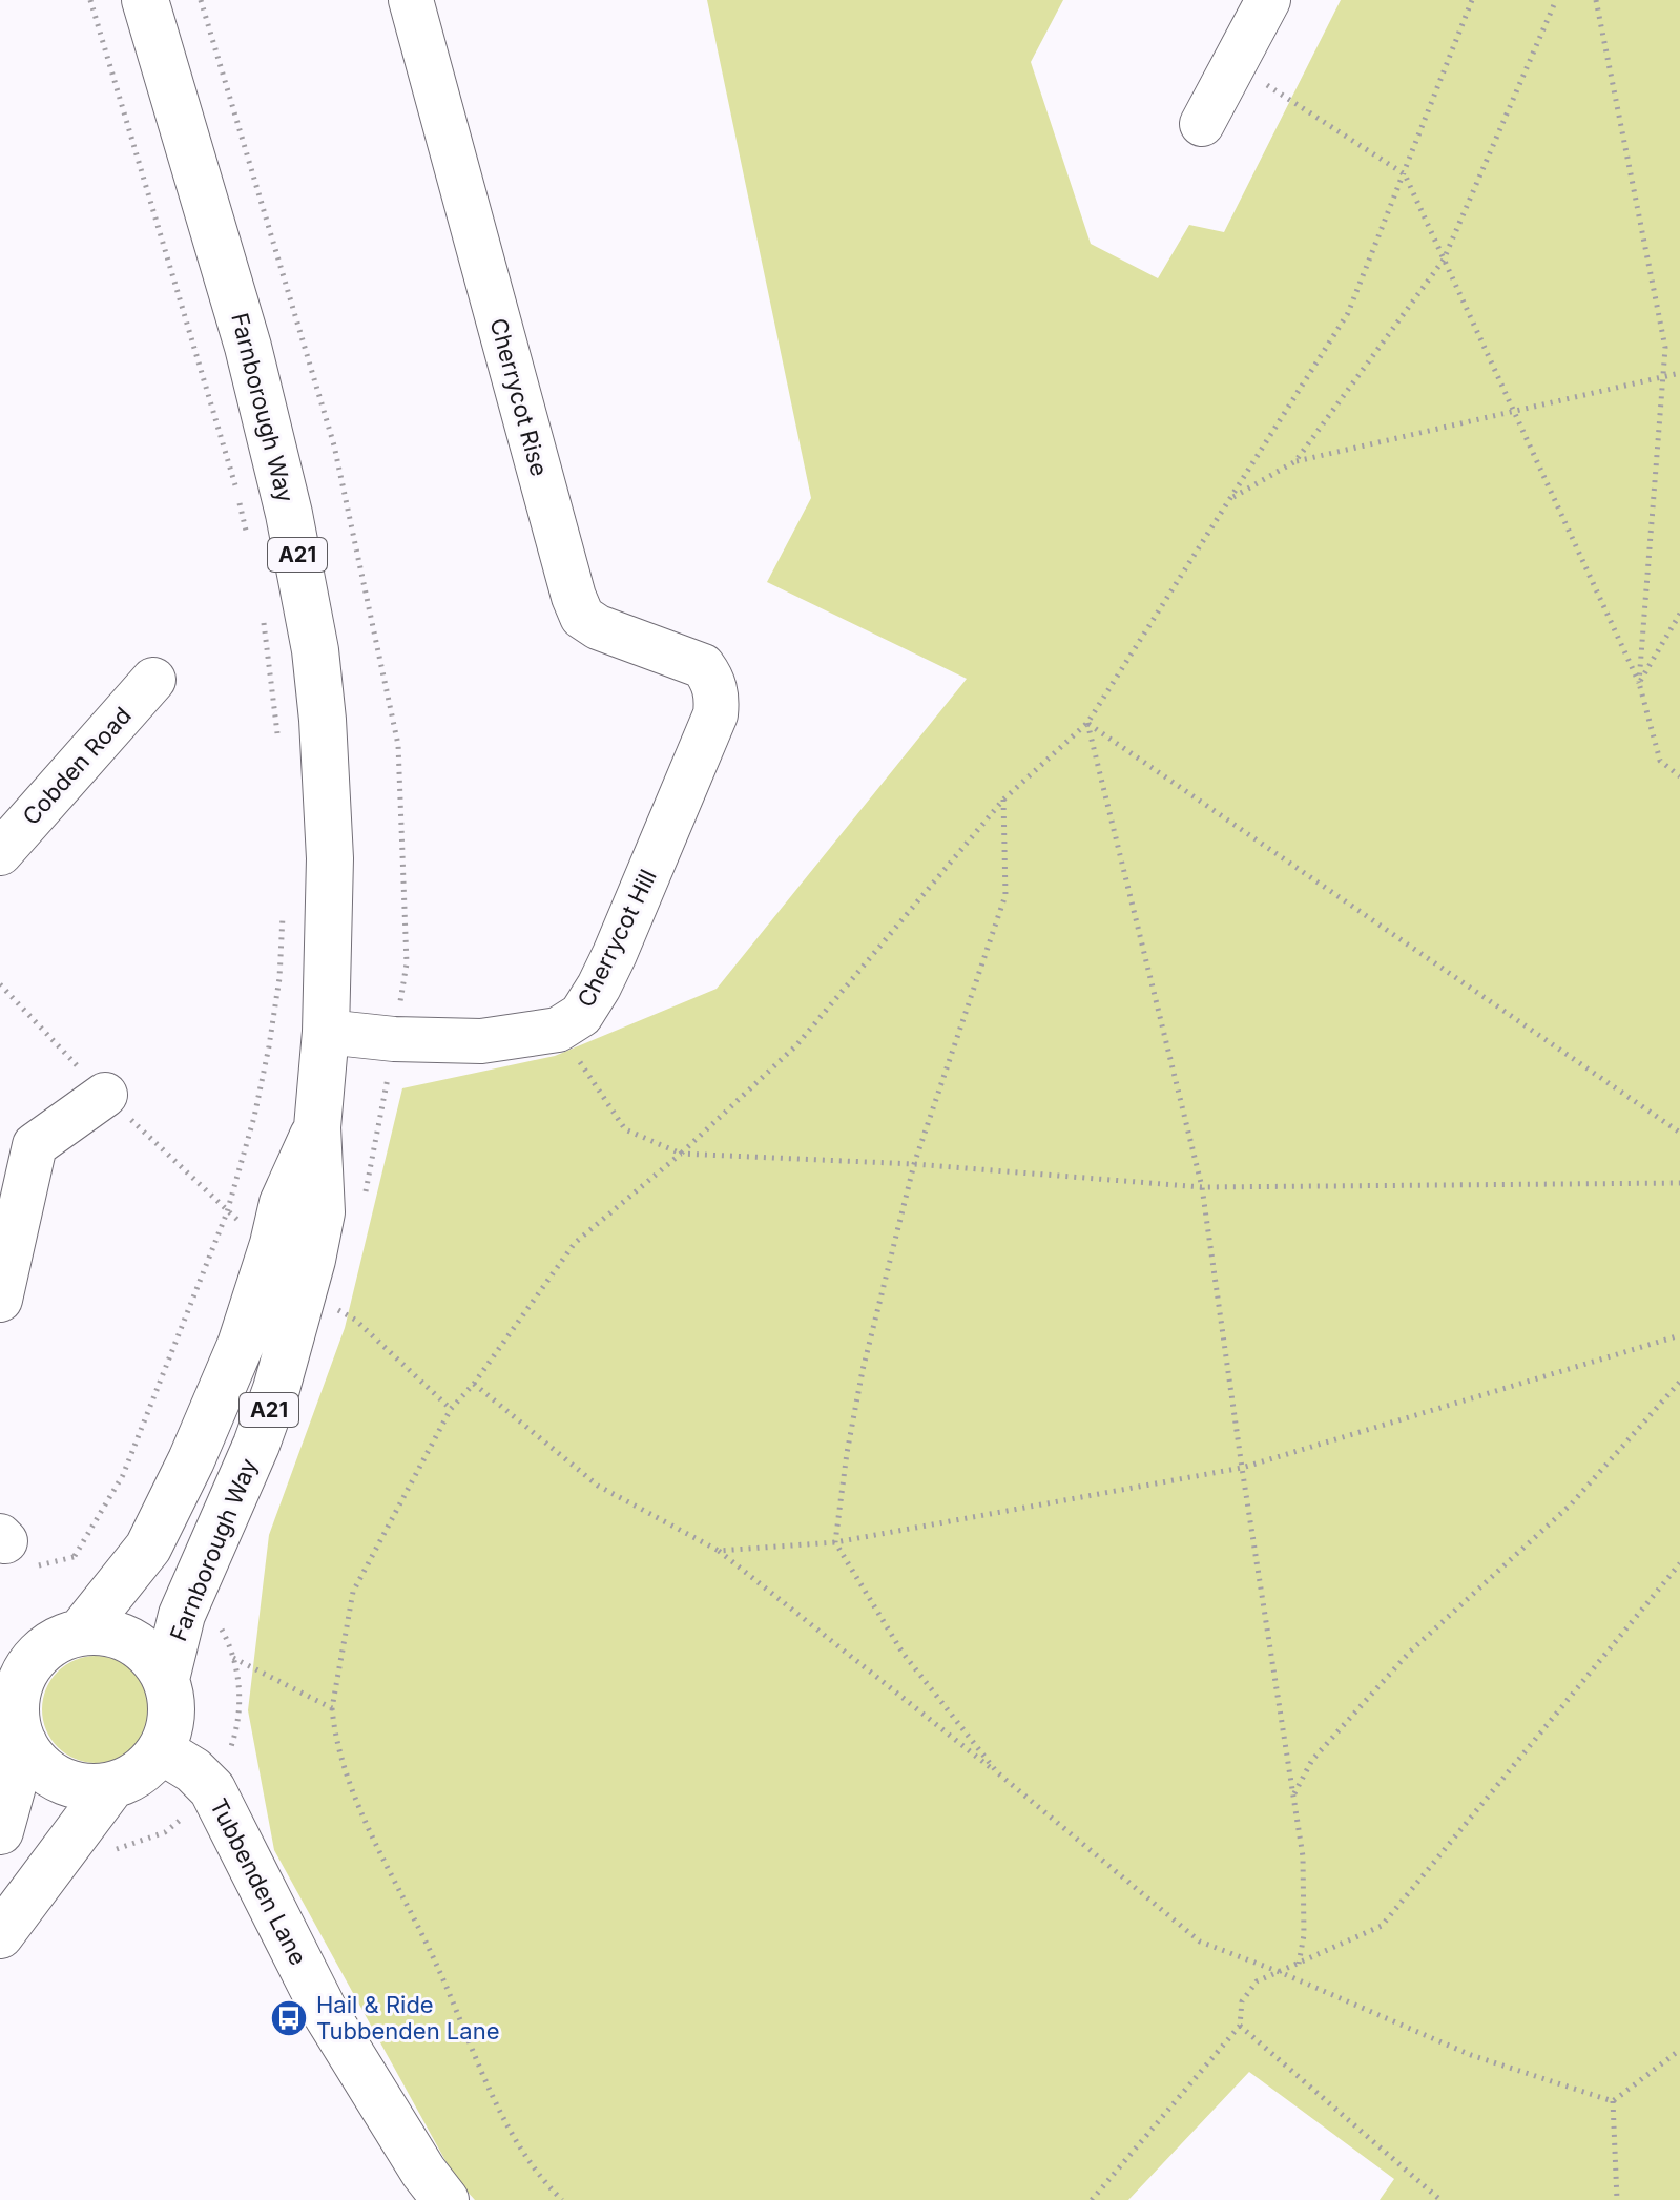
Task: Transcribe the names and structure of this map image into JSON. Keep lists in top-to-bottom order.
{
  "streets": {
    "main road": ["Farnborough Way", "A21", "Tubbenden Lane"],
    "street": ["Cherrycot Rise", "Cobden Road", "Cherrycot Hill"]
  },
  "crossings": [
    ["Cherrycot Rise", "Cherrycot Hill"],
    ["Farnborough Way", "Cherrycot Hill"],
    ["Farnborough Way", "Tubbenden Lane"]
  ],
  "places": {
    "bus stop": ["Hail & Ride Tubbenden Lane"]
  }
}
